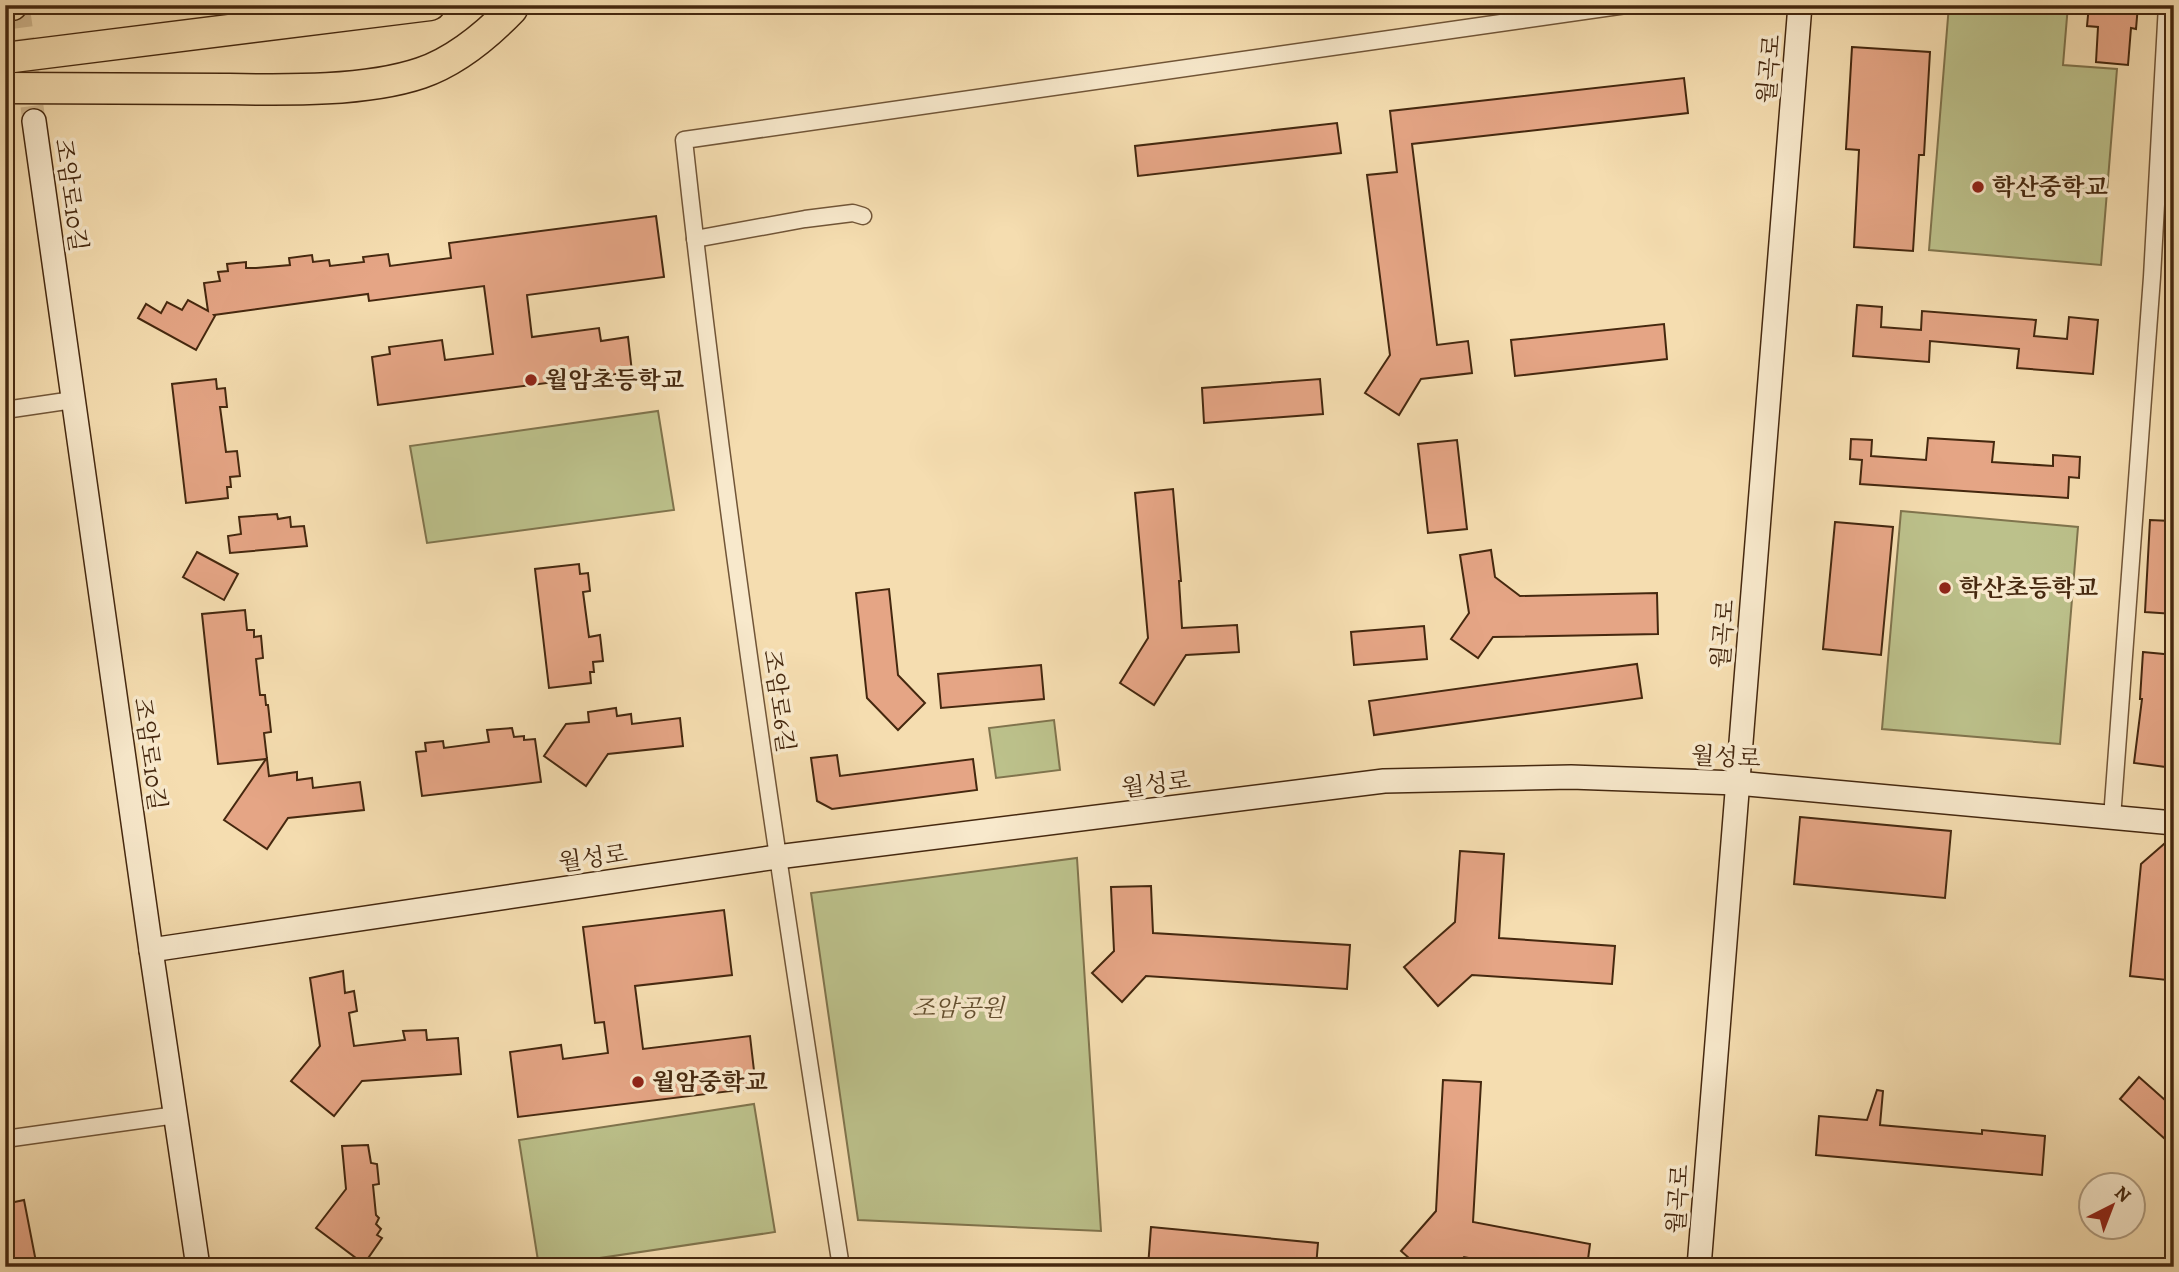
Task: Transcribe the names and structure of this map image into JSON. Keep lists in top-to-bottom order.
{
  "streets": {
    "street": [
      "월곡로",
      "조암로10길",
      "조암로6길",
      "월성로"
    ]
  },
  "crossings": [
    ["월곡로", "월성로"],
    ["조암로10길", "월성로"],
    ["조암로6길", "월성로"]
  ],
  "parks": ["조암공원"],
  "places": [
    "학산중학교",
    "월암초등학교",
    "학산초등학교",
    "월암중학교"
  ],
  "north": "top right"
}
